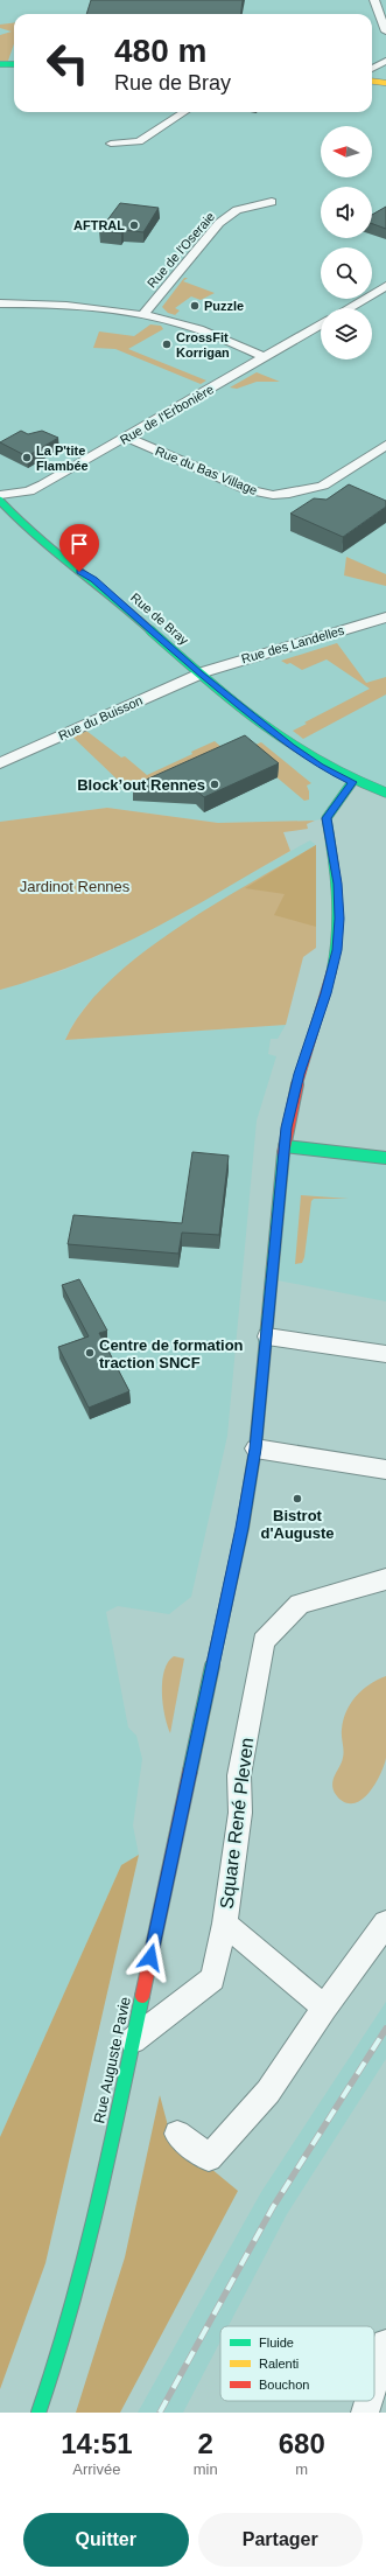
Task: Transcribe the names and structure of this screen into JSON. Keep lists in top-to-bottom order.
{
  "streets": {
    "street": [
      "Rue de l'Oseraie",
      "Rue de l'Erbonière",
      "Rue du Bas Village",
      "Rue de Bray",
      "Rue des Landelles",
      "Rue du Buisson",
      "Square René Pleven",
      "Rue Auguste Pavie"
    ]
  },
  "crossings": [
    ["Rue de l'Erbonière", "Rue du Bas Village"],
    ["Rue de Bray", "Rue des Landelles"],
    ["Rue de Bray", "Rue du Buisson"],
    ["Rue de Bray", "Rue Auguste Pavie"],
    ["Rue des Landelles", "Rue du Buisson"],
    ["Square René Pleven", "Rue Auguste Pavie"]
  ],
  "parks": ["Jardinot Rennes"],
  "places": [
    "AFTRAL",
    "Puzzle",
    "CrossFit Korrigan",
    "La P'tite Flambée",
    "Block’out Rennes",
    "Centre de formation traction SNCF",
    "Bistrot d'Auguste"
  ],
  "legend": ["Fluide", "Ralenti", "Bouchon"],
  "north": "left",
  "page": {
    "turn": ["480 m", "Rue de Bray"],
    "eta": [
      "14:51",
      "Arrivée",
      "2",
      "min",
      "680",
      "m"
    ],
    "buttons": ["Quitter", "Partager"]
  }
}
